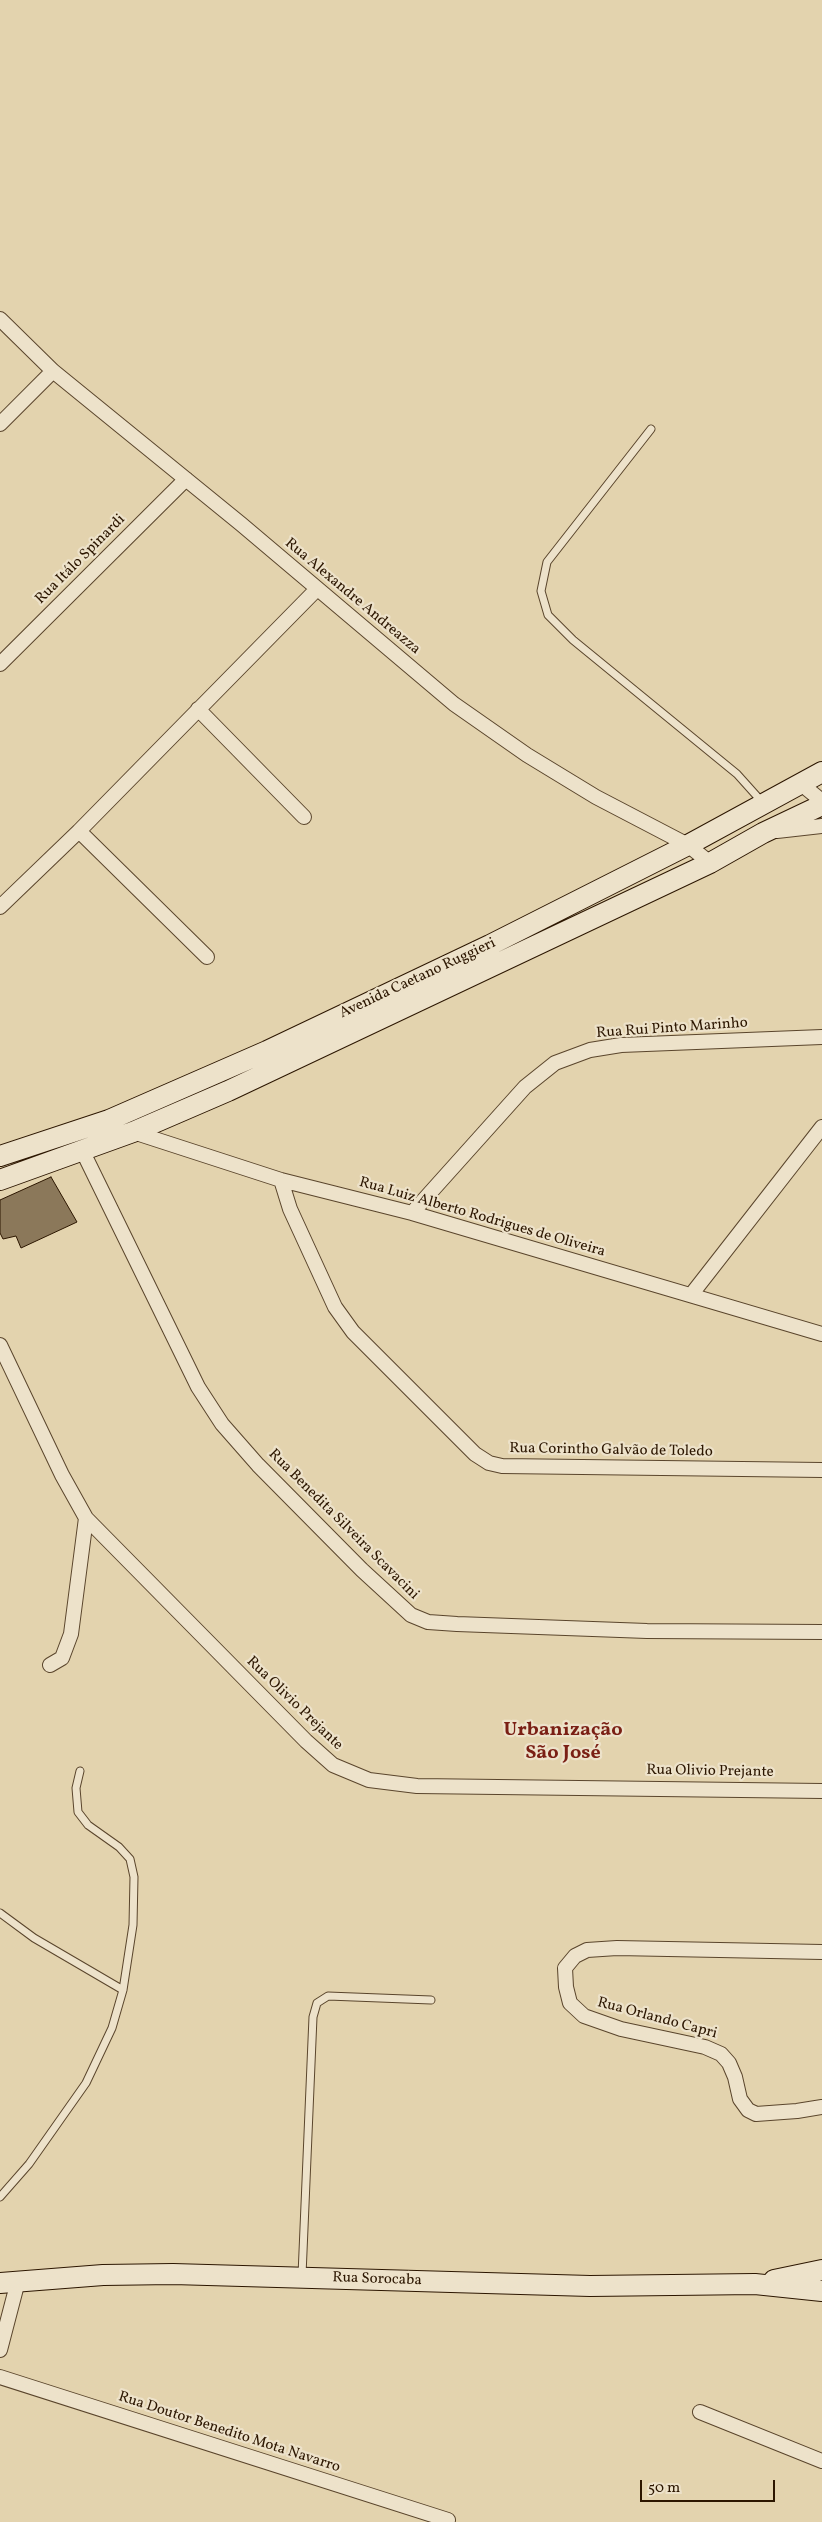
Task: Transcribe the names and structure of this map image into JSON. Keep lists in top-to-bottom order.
{
  "streets": {
    "main road": ["Avenida Caetano Ruggieri", "Rua Sorocaba"],
    "street": [
      "Rua Itálo Spinardi",
      "Rua Alexandre Andreazza",
      "Rua Rui Pinto Marinho",
      "Rua Luiz Alberto Rodrigues de Oliveira",
      "Rua Corintho Galvão de Toledo",
      "Rua Benedita Silveira Scavacini",
      "Rua Olivio Prejante",
      "Rua Orlando Capri",
      "Rua Doutor Benedito Mota Navarro"
    ]
  },
  "crossings": [
    ["Rua Itálo Spinardi", "Rua Alexandre Andreazza"],
    ["Rua Alexandre Andreazza", "Avenida Caetano Ruggieri"],
    ["Avenida Caetano Ruggieri", "Rua Luiz Alberto Rodrigues de Oliveira"],
    ["Avenida Caetano Ruggieri", "Rua Benedita Silveira Scavacini"],
    ["Rua Rui Pinto Marinho", "Rua Luiz Alberto Rodrigues de Oliveira"],
    ["Rua Luiz Alberto Rodrigues de Oliveira", "Rua Corintho Galvão de Toledo"]
  ],
  "districts": ["Urbanização São José"],
  "scale_bar": "50 m"
}
